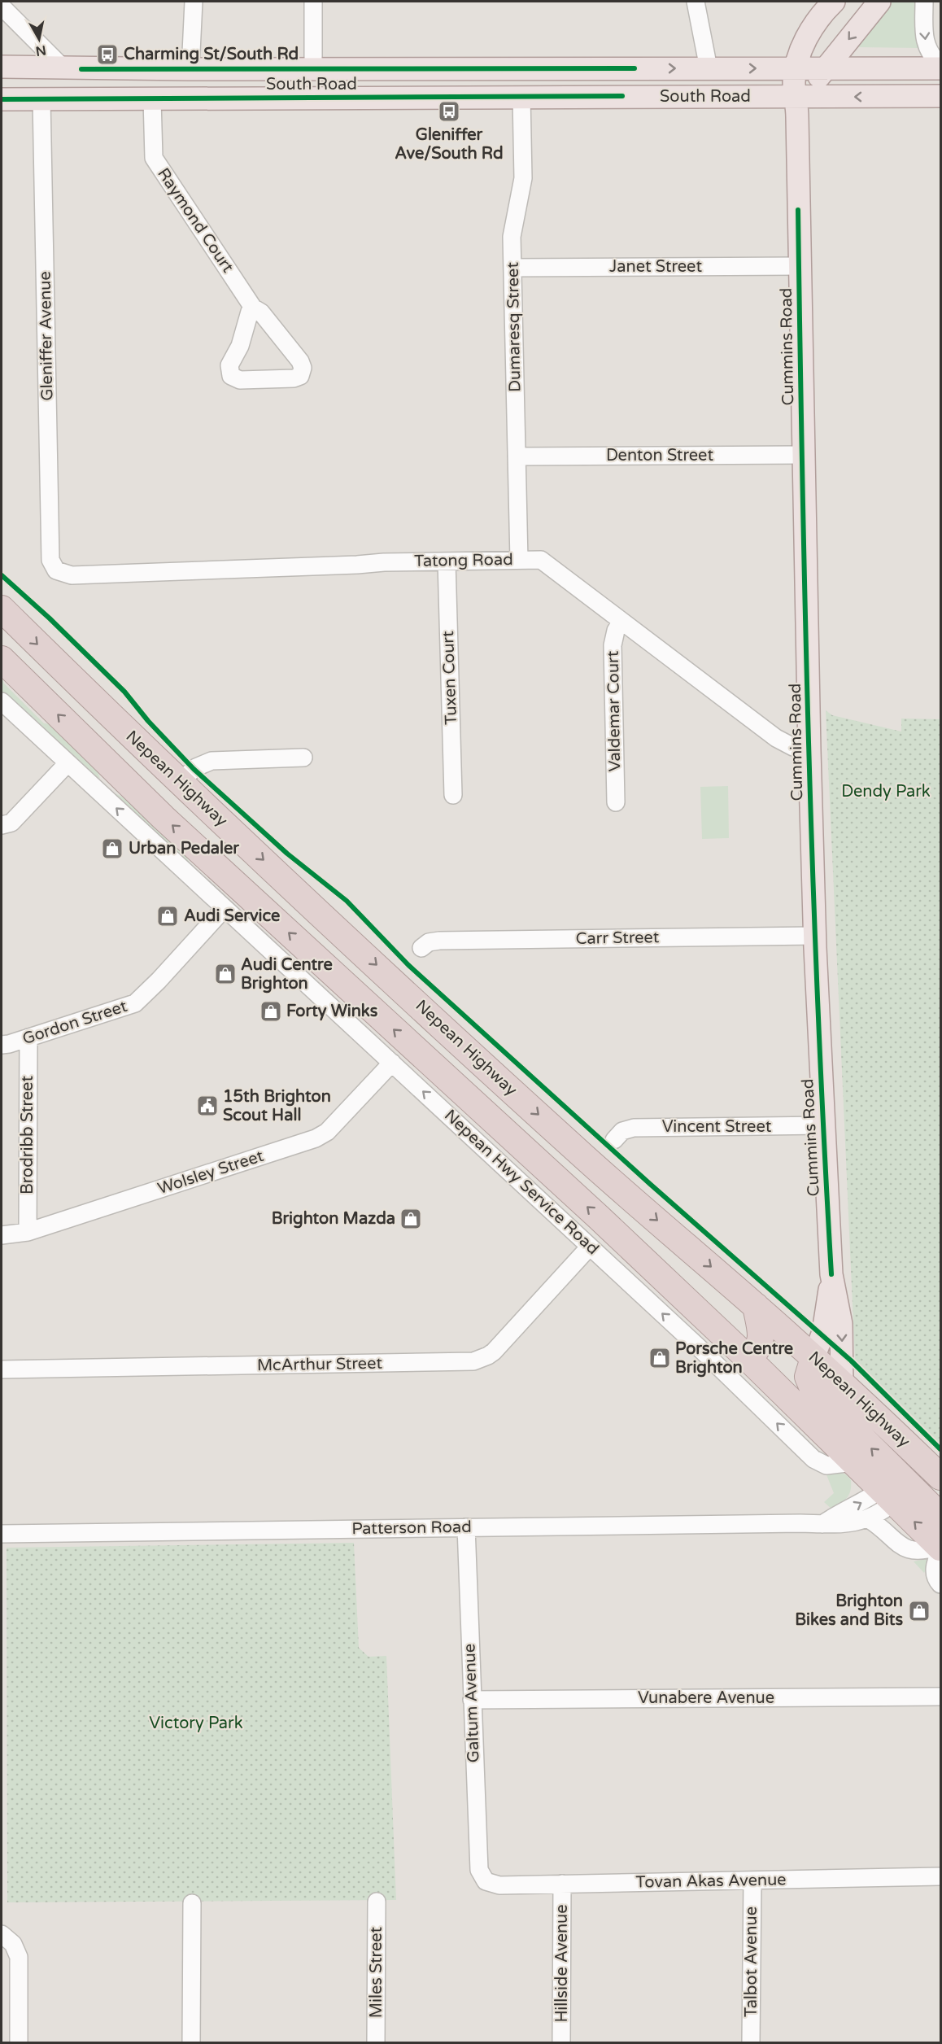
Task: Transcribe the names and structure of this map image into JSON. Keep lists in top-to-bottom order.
{
  "streets": {
    "highway": ["Nepean Highway"],
    "main road": ["South Road", "Cummins Road"],
    "street": [
      "Raymond Court",
      "Janet Street",
      "Dumaresq Street",
      "Gleniffer Avenue",
      "Denton Street",
      "Tatong Road",
      "Tuxen Court",
      "Valdemar Court",
      "Carr Street",
      "Gordon Street",
      "Vincent Street",
      "Brodribb Street",
      "Wolsley Street",
      "Nepean Hwy Service Road",
      "McArthur Street",
      "Patterson Road",
      "Vunabere Avenue",
      "Galtum Avenue",
      "Tovan Akas Avenue",
      "Talbot Avenue",
      "Hillside Avenue",
      "Miles Street"
    ]
  },
  "crossings": [
    ["South Road", "Raymond Court"],
    ["South Road", "Dumaresq Street"],
    ["South Road", "Gleniffer Avenue"],
    ["South Road", "Cummins Road"],
    ["Janet Street", "Dumaresq Street"],
    ["Janet Street", "Cummins Road"],
    ["Dumaresq Street", "Denton Street"],
    ["Dumaresq Street", "Tatong Road"],
    ["Gleniffer Avenue", "Tatong Road"],
    ["Cummins Road", "Denton Street"],
    ["Cummins Road", "Tatong Road"],
    ["Cummins Road", "Nepean Highway"],
    ["Cummins Road", "Carr Street"],
    ["Cummins Road", "Vincent Street"],
    ["Tatong Road", "Tuxen Court"],
    ["Tatong Road", "Valdemar Court"],
    ["Gordon Street", "Brodribb Street"],
    ["Gordon Street", "Nepean Hwy Service Road"],
    ["Brodribb Street", "Wolsley Street"],
    ["Wolsley Street", "Nepean Hwy Service Road"],
    ["Nepean Hwy Service Road", "McArthur Street"],
    ["Patterson Road", "Galtum Avenue"],
    ["Vunabere Avenue", "Galtum Avenue"],
    ["Galtum Avenue", "Tovan Akas Avenue"],
    ["Tovan Akas Avenue", "Talbot Avenue"],
    ["Tovan Akas Avenue", "Hillside Avenue"]
  ],
  "one_way": ["Nepean Hwy Service Road"],
  "parks": ["Dendy Park", "Victory Park"],
  "places": {
    "bus stop": ["Charming St/South Rd", "Gleniffer Ave/South Rd"],
    "shop": [
      "Urban Pedaler",
      "Audi Service",
      "Audi Centre Brighton",
      "Forty Winks",
      "Brighton Mazda",
      "Porsche Centre Brighton",
      "Brighton Bikes and Bits"
    ],
    "public building": ["15th Brighton Scout Hall"]
  },
  "north": "bottom"
}
